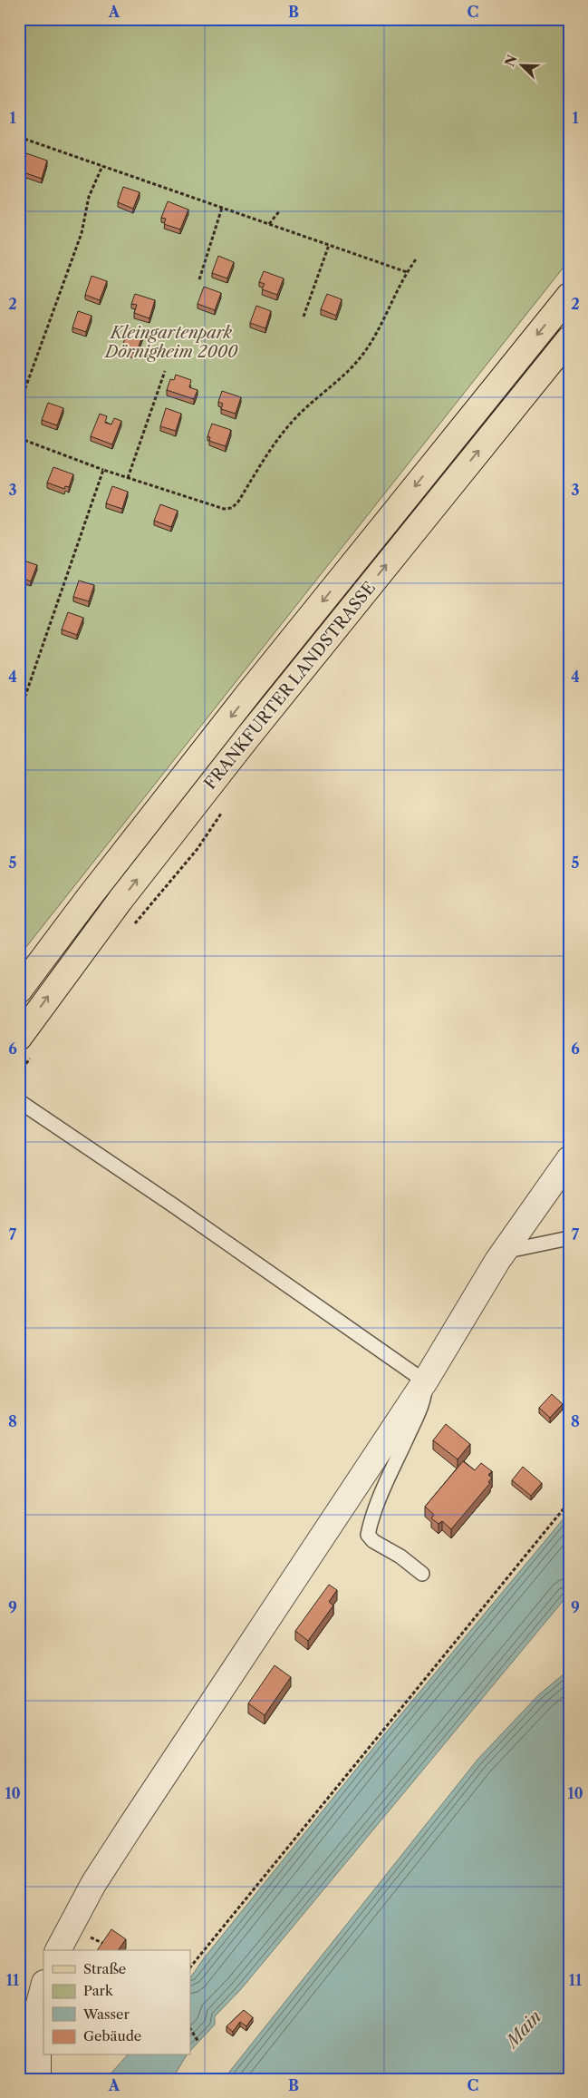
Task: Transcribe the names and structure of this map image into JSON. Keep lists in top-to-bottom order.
{
  "streets": {
    "main road": ["FRANKFURTER LANDSTRASSE"]
  },
  "water": ["Main"],
  "parks": ["Kleingartenpark Dörnigheim 2000"],
  "legend": [
    "Straße",
    "Park",
    "Wasser",
    "Gebäude"
  ],
  "north": "top left",
  "grid": {
    "columns": ["A", "B", "C"],
    "rows": [
      "1",
      "2",
      "3",
      "4",
      "5",
      "6",
      "7",
      "8",
      "9",
      "10",
      "11"
    ]
  }
}
